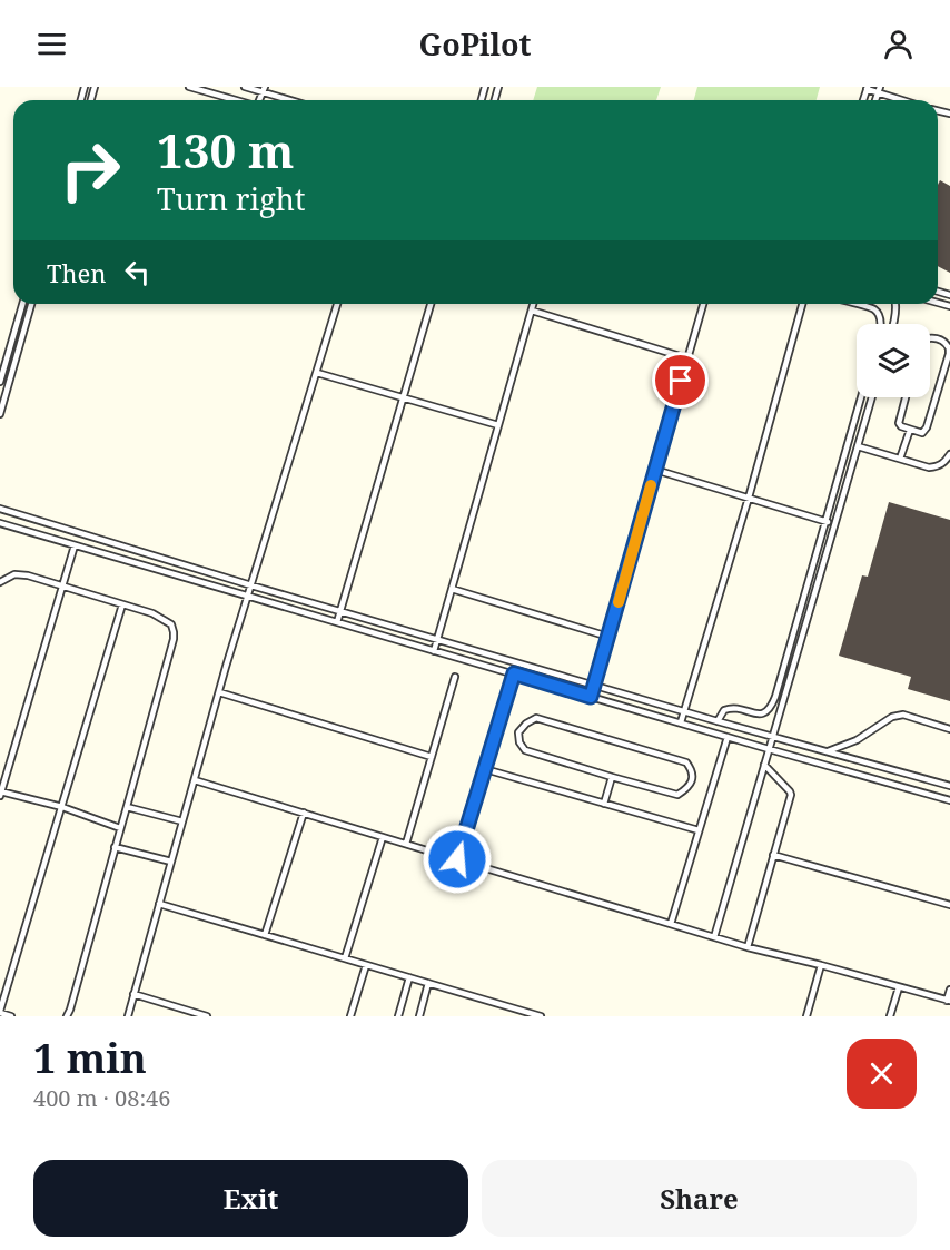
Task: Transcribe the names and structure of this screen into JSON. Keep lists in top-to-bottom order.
{
  "page": {
    "header": "GoPilot",
    "turn": ["130 m", "Turn right"],
    "then": "Then",
    "heading": ["1 min", "400 m · 08:46"],
    "buttons": ["Exit", "Share"]
  }
}
